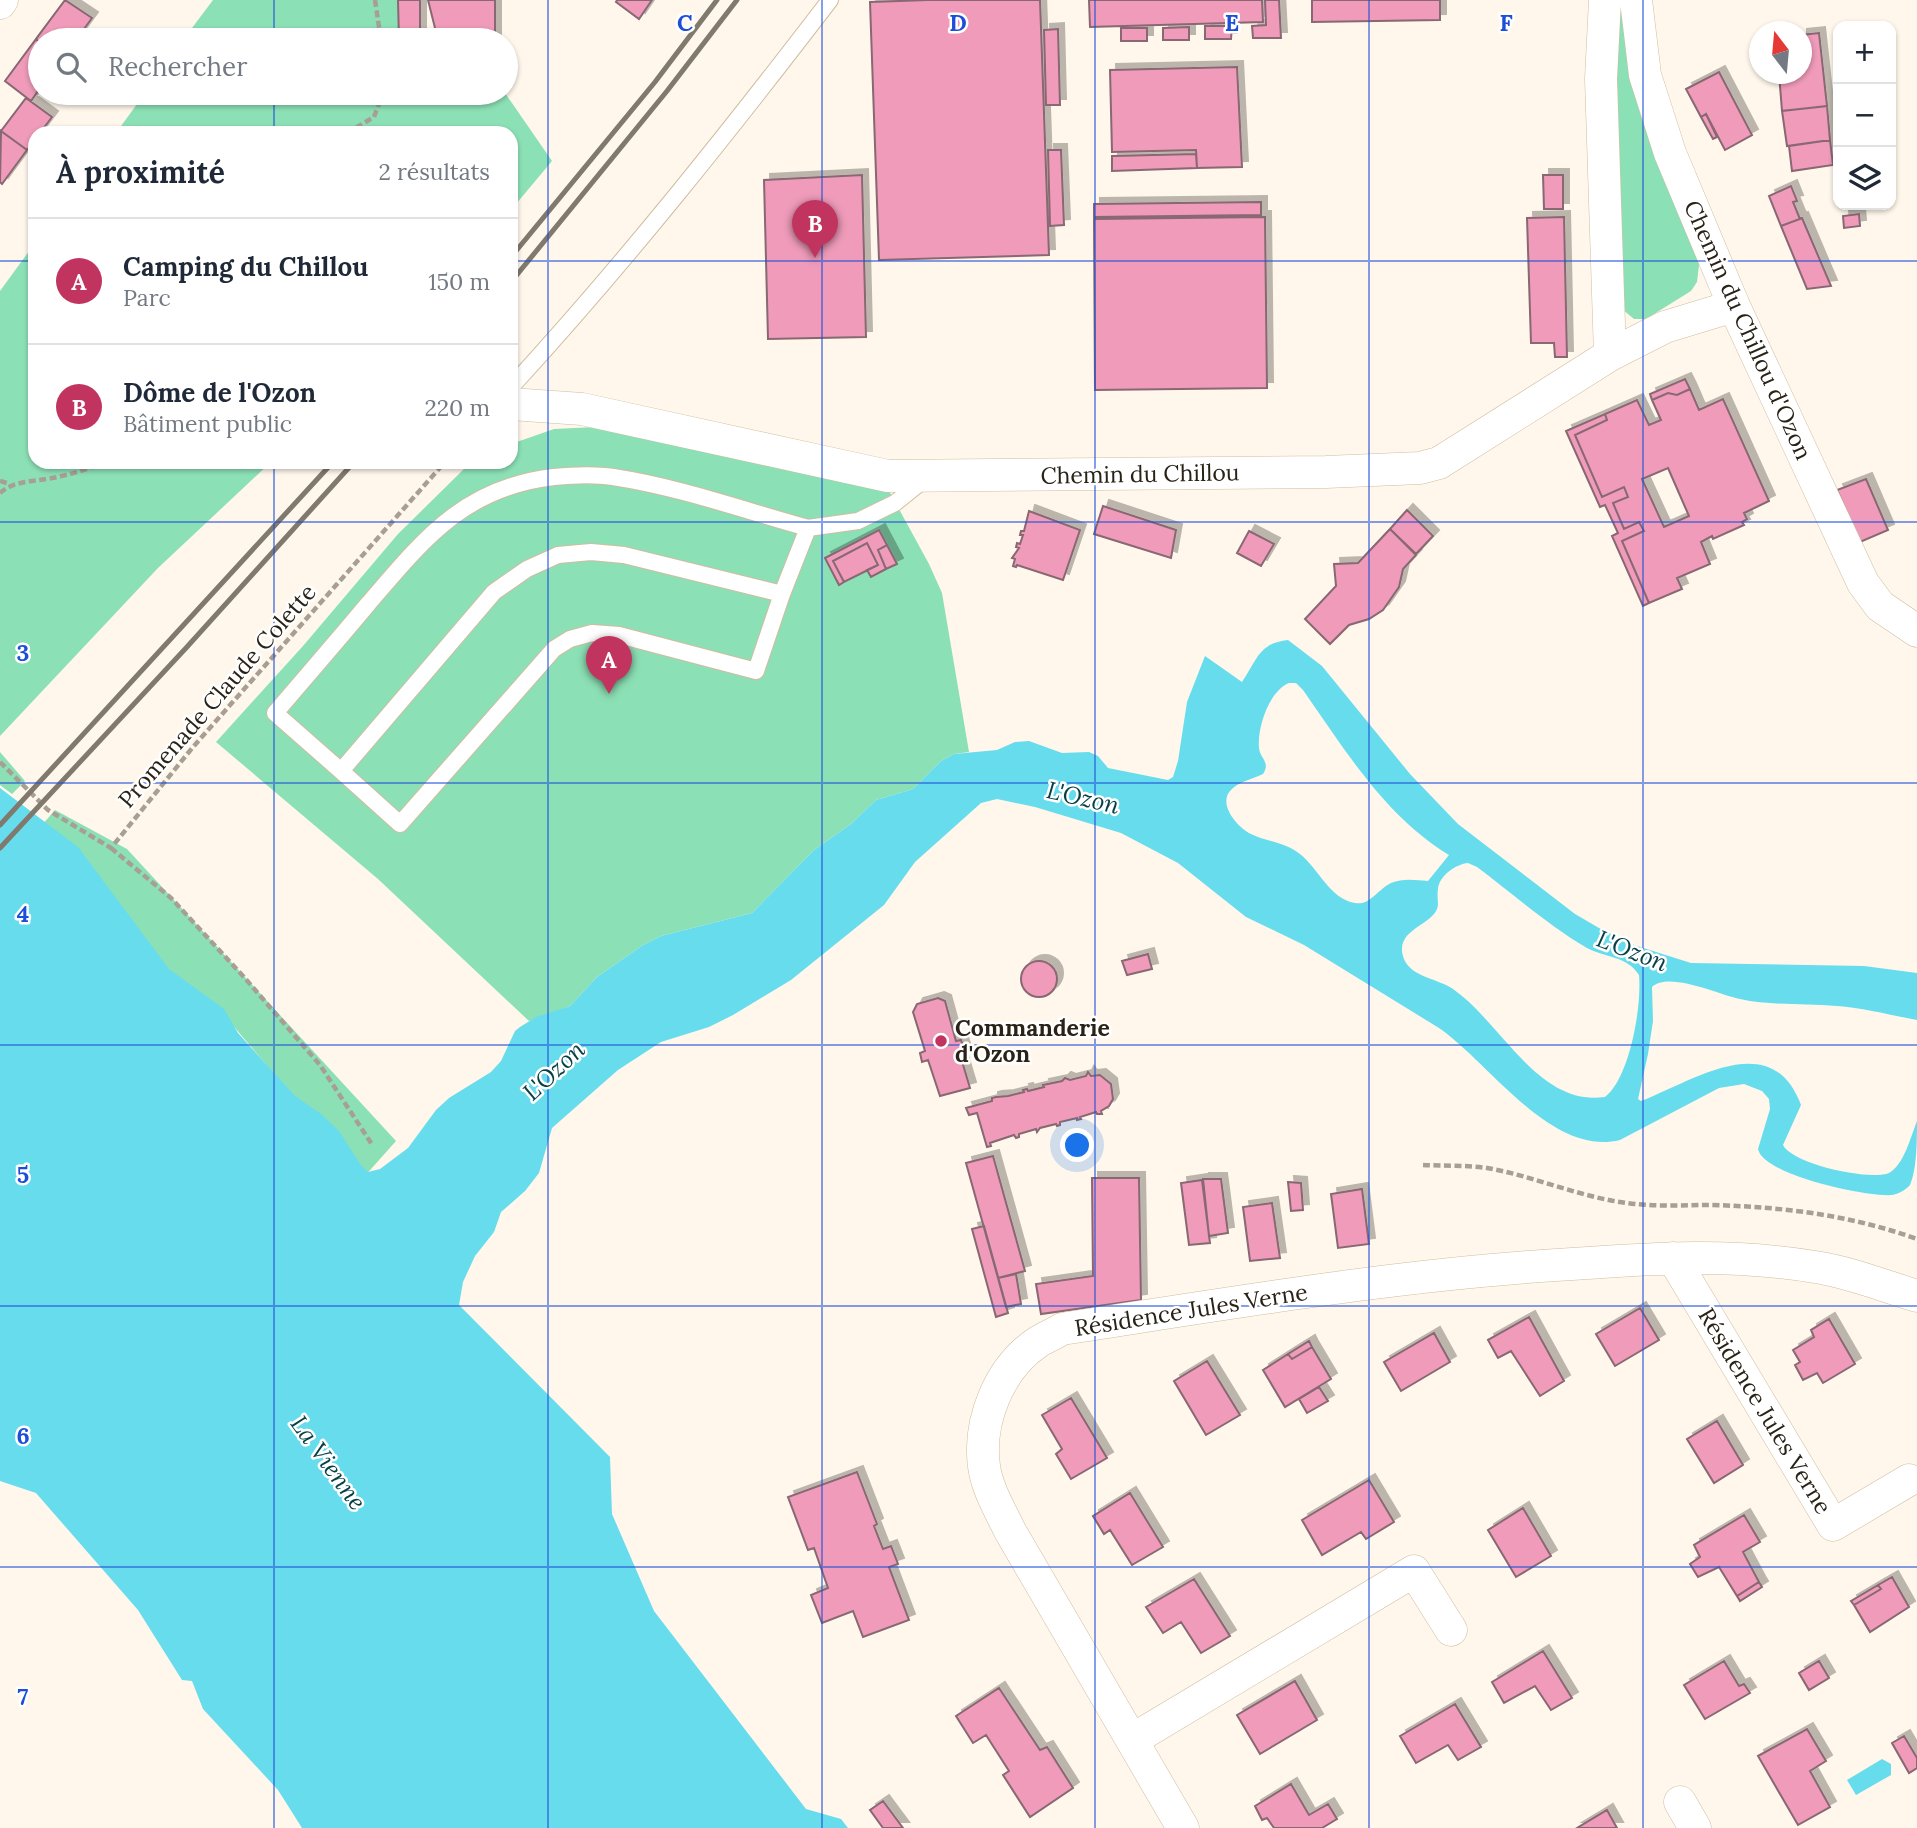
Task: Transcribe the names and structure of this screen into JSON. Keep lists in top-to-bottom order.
{
  "streets": {
    "street": ["Chemin du Chillou d'Ozon", "Chemin du Chillou", "Résidence Jules Verne"],
    "path": ["Promenade Claude Colette"]
  },
  "crossings": [
    ["Chemin du Chillou d'Ozon", "Chemin du Chillou"]
  ],
  "water": ["L'Ozon", "La Vienne"],
  "places": ["Commanderie d'Ozon"],
  "north": "top",
  "page": {
    "map_buttons": ["+", "−"],
    "search": "Rechercher",
    "heading": ["À proximité", "2 résultats"],
    "pins": ["B", "A"],
    "list": [
      {
        "mark": "A",
        "name": "Camping du Chillou",
        "note": "Parc",
        "value": "150 m"
      },
      {
        "mark": "B",
        "name": "Dôme de l'Ozon",
        "note": "Bâtiment public",
        "value": "220 m"
      }
    ]
  },
  "grid": {
    "columns": [
      "C",
      "D",
      "E",
      "F"
    ],
    "rows": [
      "3",
      "4",
      "5",
      "6",
      "7"
    ]
  }
}
